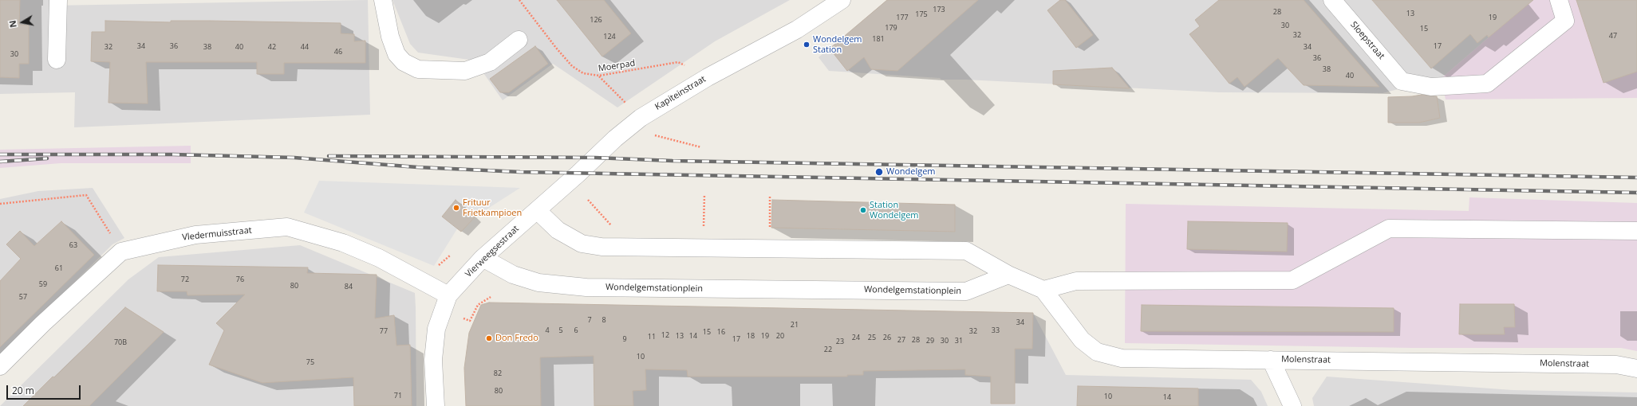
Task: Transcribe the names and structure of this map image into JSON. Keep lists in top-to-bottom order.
{
  "streets": {
    "street": [
      "Sloepstraat",
      "Kapiteinstraat",
      "Vledermuisstraat",
      "Vierweegsestraat",
      "Wondelgemstationplein",
      "Molenstraat"
    ],
    "path": ["Moerpad"]
  },
  "crossings": [
    ["Moerpad", "Kapiteinstraat"],
    ["Kapiteinstraat", "Vierweegsestraat"],
    ["Vledermuisstraat", "Vierweegsestraat"],
    ["Vierweegsestraat", "Wondelgemstationplein"],
    ["Wondelgemstationplein", "Molenstraat"]
  ],
  "places": [
    "Wondelgem Station",
    "Wondelgem",
    "Frituur Frietkampioen",
    "Station Wondelgem",
    "Don Fredo"
  ],
  "house_numbers": [
    "173",
    "28",
    "13",
    "175",
    "177",
    "19",
    "126",
    "30",
    "179",
    "15",
    "32",
    "47",
    "124",
    "181",
    "34",
    "36",
    "17",
    "32",
    "38",
    "40",
    "42",
    "44",
    "34",
    "46",
    "30",
    "36",
    "38",
    "40",
    "63",
    "61",
    "72",
    "76",
    "59",
    "80",
    "84",
    "57",
    "7",
    "8",
    "34",
    "21",
    "4",
    "5",
    "6",
    "33",
    "77",
    "32",
    "15",
    "16",
    "12",
    "13",
    "14",
    "18",
    "19",
    "20",
    "11",
    "24",
    "25",
    "26",
    "9",
    "17",
    "27",
    "28",
    "29",
    "30",
    "31",
    "23",
    "70B",
    "22",
    "10",
    "75",
    "82",
    "80",
    "71",
    "10",
    "14"
  ],
  "scale_bar": "20 m",
  "north": "left"
}
